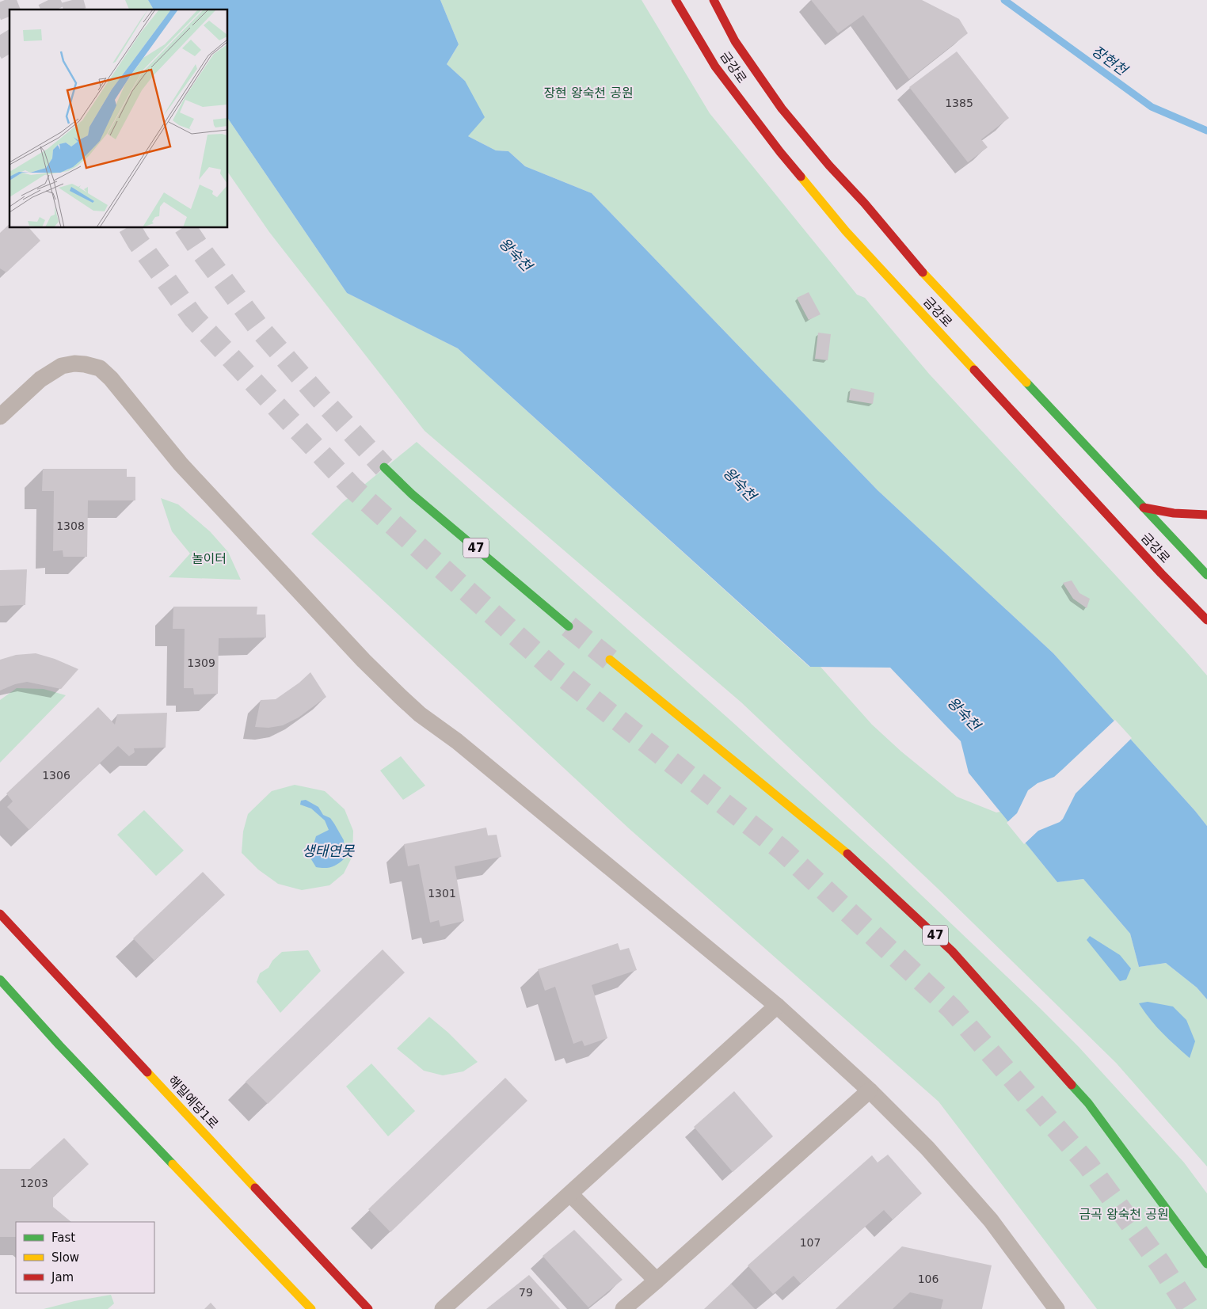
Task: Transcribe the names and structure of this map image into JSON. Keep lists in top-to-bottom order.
{
  "streets": {
    "main road": ["금강로", "47", "해밀예당1로"]
  },
  "water": ["장현천", "왕숙천", "생태연못"],
  "parks": ["장현 왕숙천 공원", "놀이터", "금곡 왕숙천 공원"],
  "house_numbers": [
    "1385",
    "1308",
    "1309",
    "1306",
    "1301",
    "1203",
    "107",
    "106",
    "79"
  ],
  "legend": ["Fast", "Slow", "Jam"]
}
